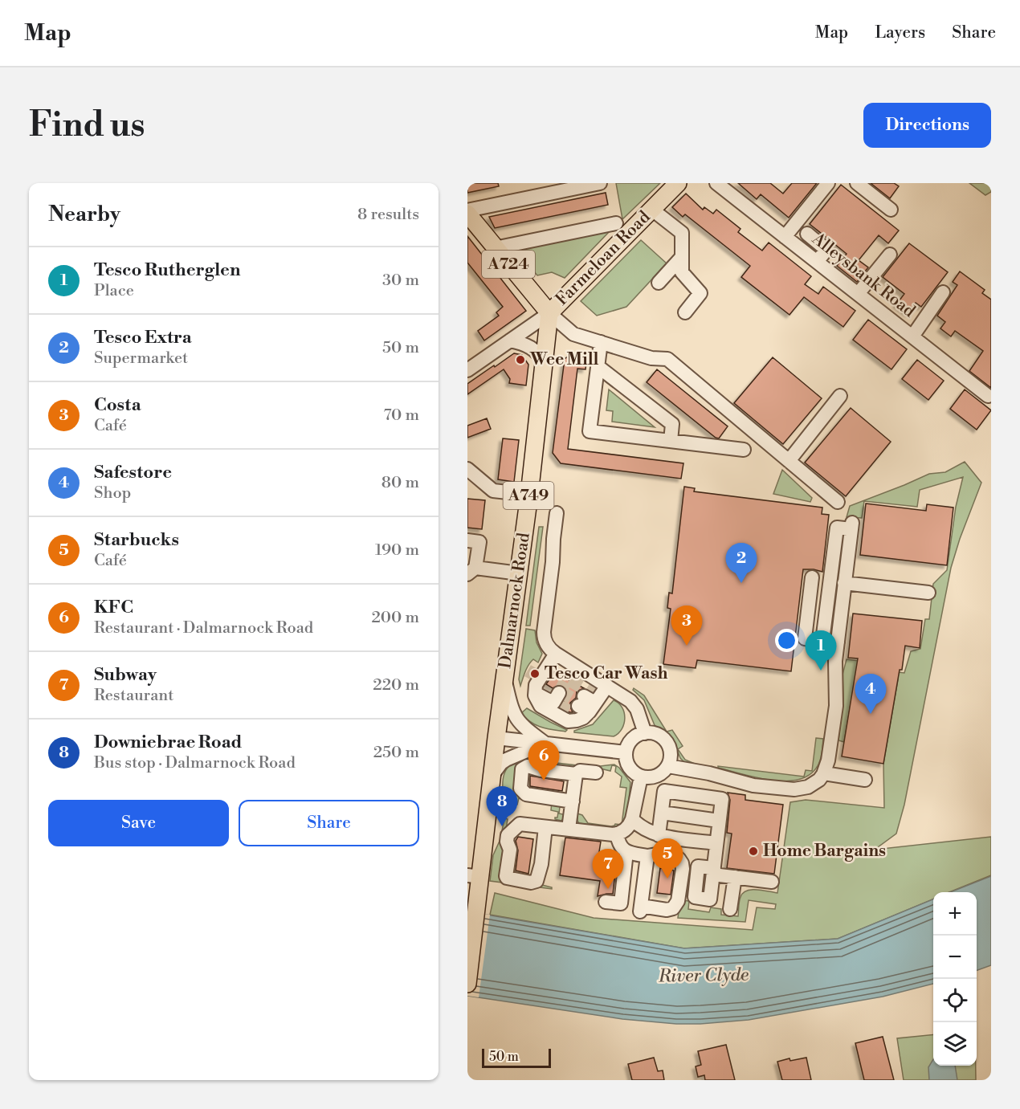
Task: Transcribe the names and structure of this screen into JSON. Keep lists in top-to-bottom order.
{
  "streets": {
    "main road": [
      "Farmeloan Road",
      "A724",
      "A749",
      "Dalmarnock Road"
    ],
    "street": ["Alleysbank Road"]
  },
  "crossings": [
    ["Farmeloan Road", "A724"],
    ["Farmeloan Road", "Dalmarnock Road"],
    ["A724", "Dalmarnock Road"],
    ["A749", "Dalmarnock Road"]
  ],
  "water": ["River Clyde"],
  "places": ["Wee Mill", "Tesco Car Wash", "Home Bargains"],
  "scale_bar": "50 m",
  "page": {
    "header": "Map",
    "nav": ["Map", "Layers", "Share"],
    "buttons": [
      "Directions",
      ["Save", "Share"]
    ],
    "title": "Find us",
    "heading": ["Nearby", "8 results"],
    "list": [
      {
        "mark": "1",
        "name": "Tesco Rutherglen",
        "note": "Place",
        "value": "30 m"
      },
      {
        "mark": "2",
        "name": "Tesco Extra",
        "note": "Supermarket",
        "value": "50 m"
      },
      {
        "mark": "3",
        "name": "Costa",
        "note": "Café",
        "value": "70 m"
      },
      {
        "mark": "4",
        "name": "Safestore",
        "note": "Shop",
        "value": "80 m"
      },
      {
        "mark": "5",
        "name": "Starbucks",
        "note": "Café",
        "value": "190 m"
      },
      {
        "mark": "6",
        "name": "KFC",
        "note": "Restaurant · Dalmarnock Road",
        "value": "200 m"
      },
      {
        "mark": "7",
        "name": "Subway",
        "note": "Restaurant",
        "value": "220 m"
      },
      {
        "mark": "8",
        "name": "Downiebrae Road",
        "note": "Bus stop · Dalmarnock Road",
        "value": "250 m"
      }
    ],
    "pins": [
      "2",
      "3",
      "1",
      "4",
      "6",
      "8",
      "5",
      "7"
    ],
    "map_buttons": ["+", "−"],
    "scale": "50 m"
  }
}
